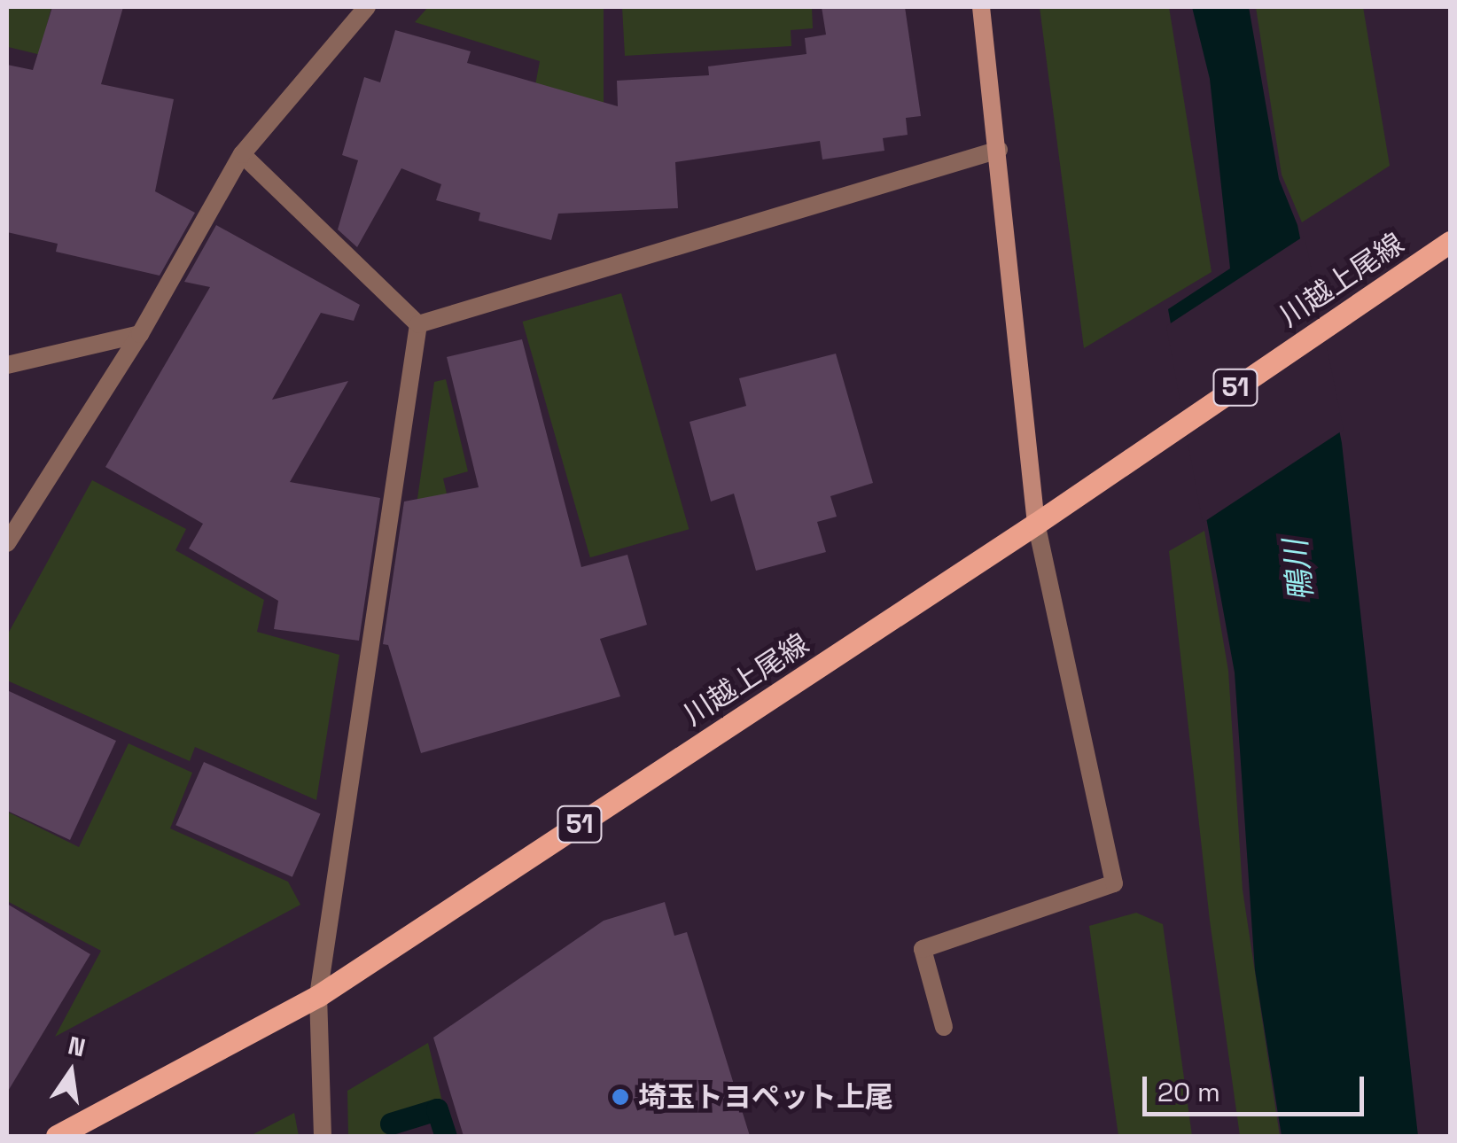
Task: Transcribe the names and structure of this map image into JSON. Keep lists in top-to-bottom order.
{
  "streets": {
    "main road": ["川越上尾線", "51"]
  },
  "water": ["鴨川"],
  "places": ["埼玉トヨペット上尾"],
  "scale_bar": "20 m",
  "north": "top"
}
